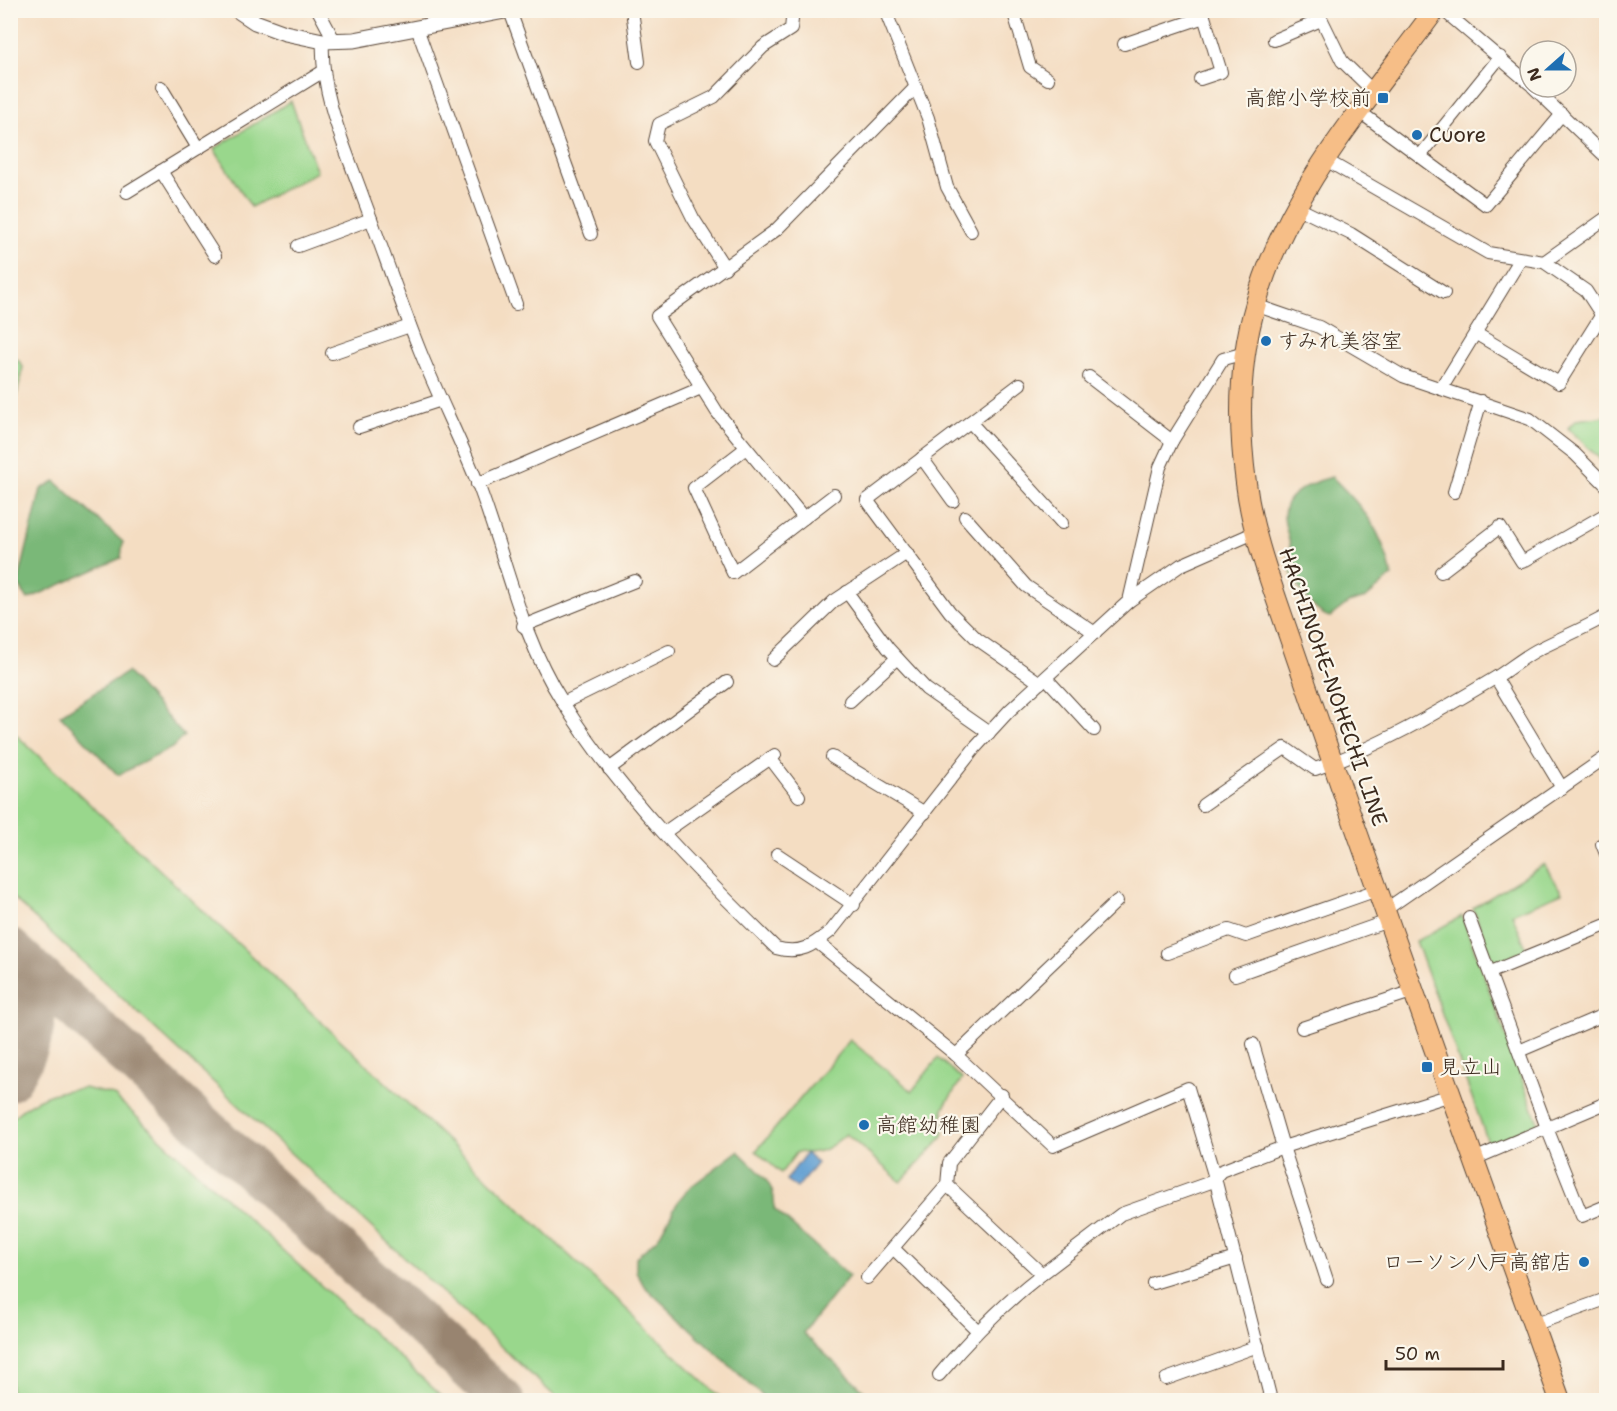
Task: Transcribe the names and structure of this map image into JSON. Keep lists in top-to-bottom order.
{
  "streets": {
    "main road": ["HACHINOHE-NOHECHI LINE"]
  },
  "places": {
    "transit": ["高館小学校前", "見立山"],
    "other": [
      "Cuore",
      "すみれ美容室",
      "高館幼稚園",
      "ローソン八戸高舘店"
    ]
  },
  "scale_bar": "50 m",
  "north": "left"
}
